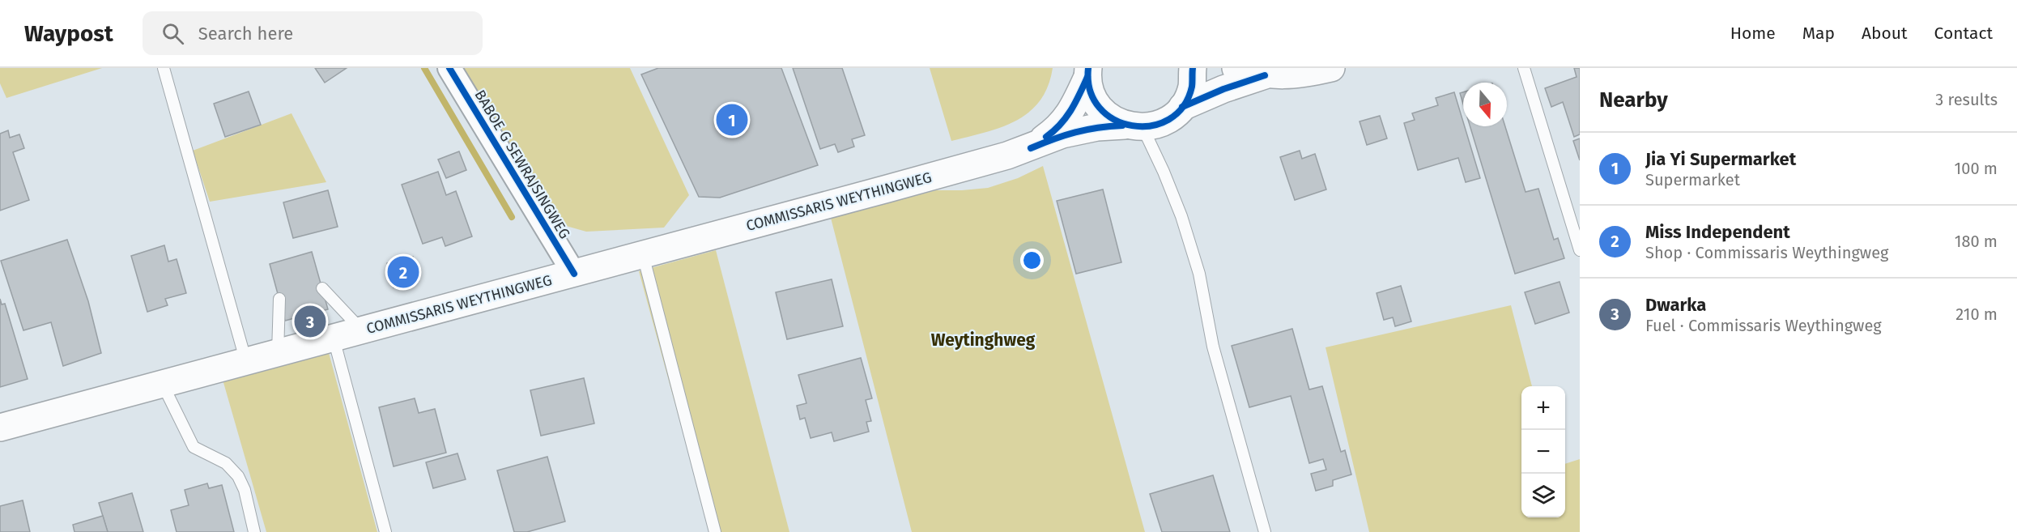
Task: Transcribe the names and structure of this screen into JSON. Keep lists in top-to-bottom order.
{
  "streets": {
    "main road": ["COMMISSARIS WEYTHINGWEG"],
    "street": ["BABOE G SEWRAJSINGWEG"]
  },
  "crossings": [
    ["BABOE G SEWRAJSINGWEG", "COMMISSARIS WEYTHINGWEG"]
  ],
  "districts": ["Weytinghweg"],
  "north": "bottom",
  "page": {
    "header": "Waypost",
    "search": "Search here",
    "nav": [
      "Home",
      "Map",
      "About",
      "Contact"
    ],
    "heading": ["Nearby", "3 results"],
    "pins": ["1", "2", "3"],
    "list": [
      {
        "mark": "1",
        "name": "Jia Yi Supermarket",
        "note": "Supermarket",
        "value": "100 m"
      },
      {
        "mark": "2",
        "name": "Miss Independent",
        "note": "Shop · Commissaris Weythingweg",
        "value": "180 m"
      },
      {
        "mark": "3",
        "name": "Dwarka",
        "note": "Fuel · Commissaris Weythingweg",
        "value": "210 m"
      }
    ],
    "map_buttons": ["+", "−"]
  }
}
